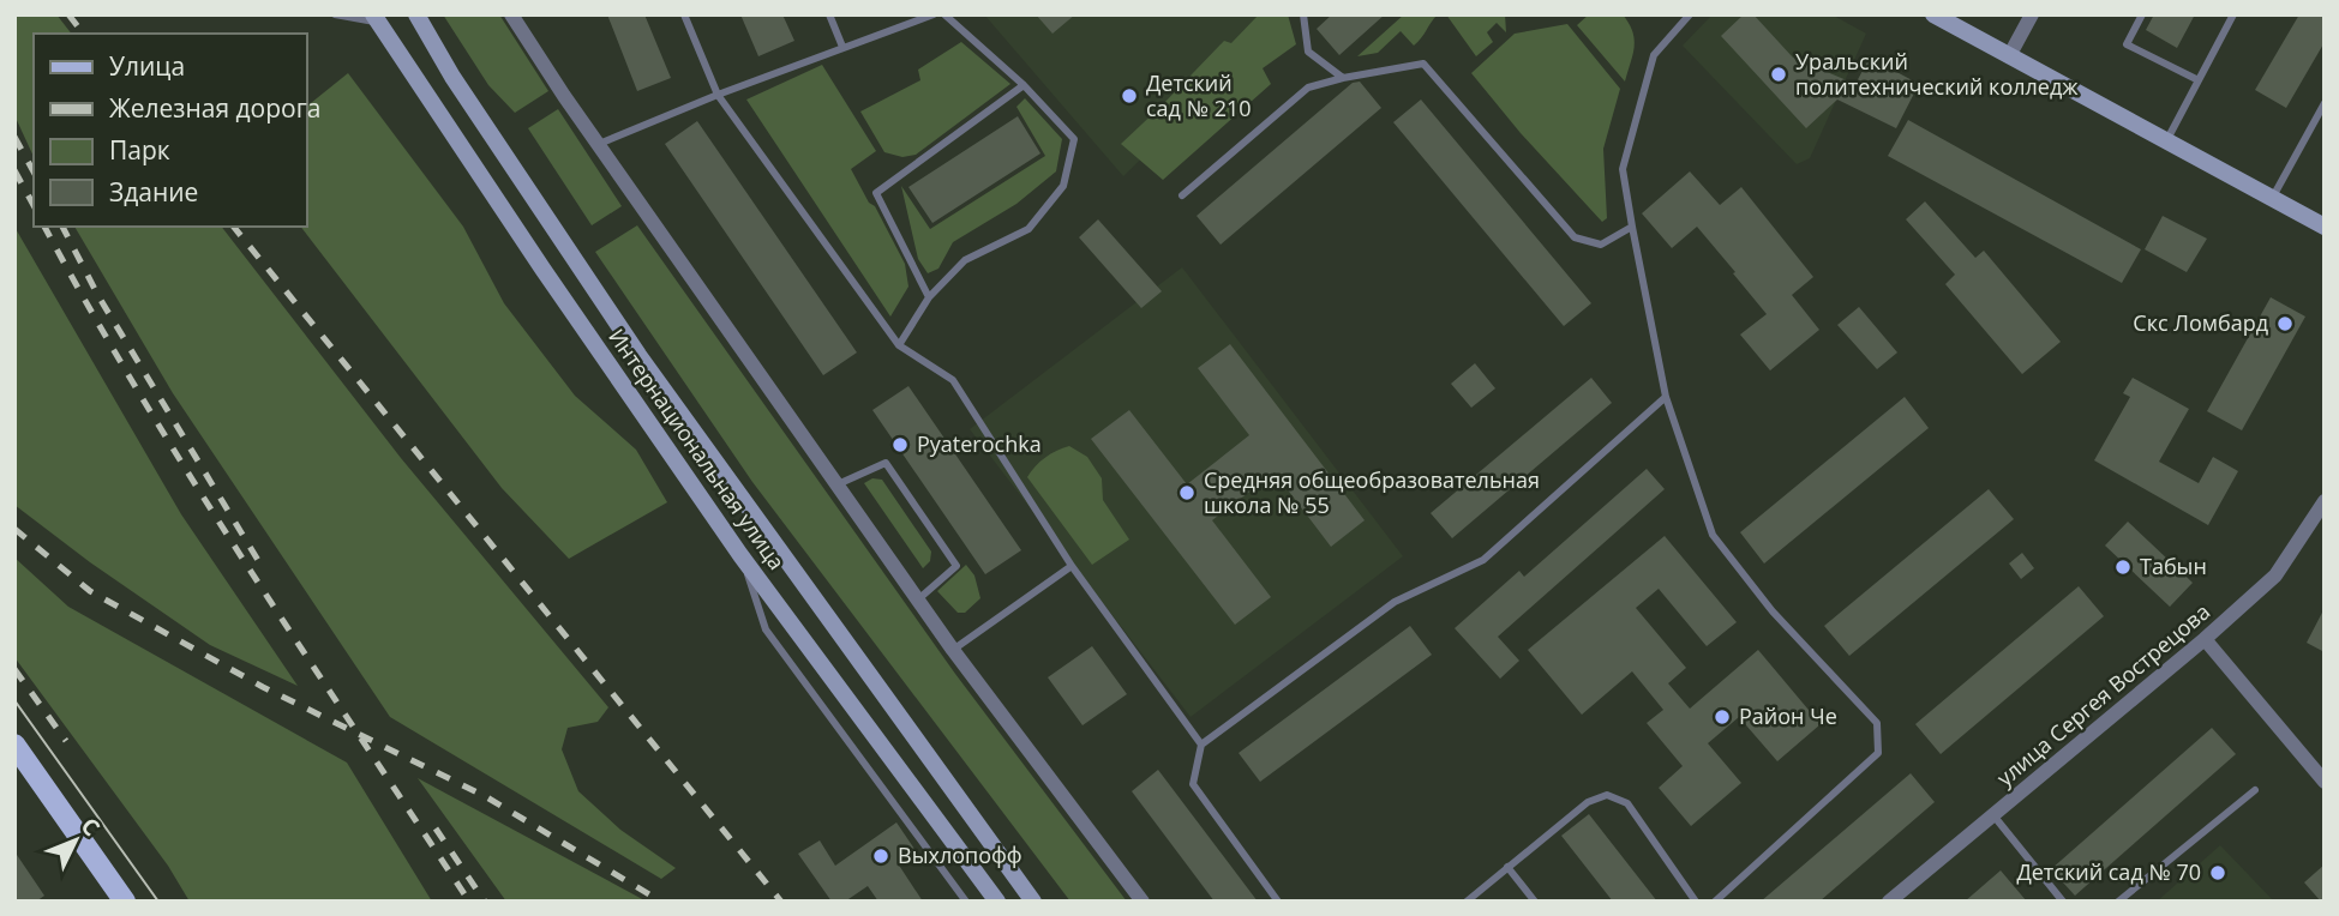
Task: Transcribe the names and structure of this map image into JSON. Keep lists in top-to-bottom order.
{
  "streets": {
    "main road": ["Интернациональная улица"],
    "street": ["улица Сергея Вострецова"]
  },
  "places": [
    "Уральский политехнический колледж",
    "Детский сад № 210",
    "Скс Ломбард",
    "Pyaterochka",
    "Средняя общеобразовательная школа № 55",
    "Табын",
    "Район Че",
    "Выхлопофф",
    "Детский сад № 70"
  ],
  "legend": [
    "Улица",
    "Железная дорога",
    "Парк",
    "Здание"
  ],
  "north": "top right"
}
